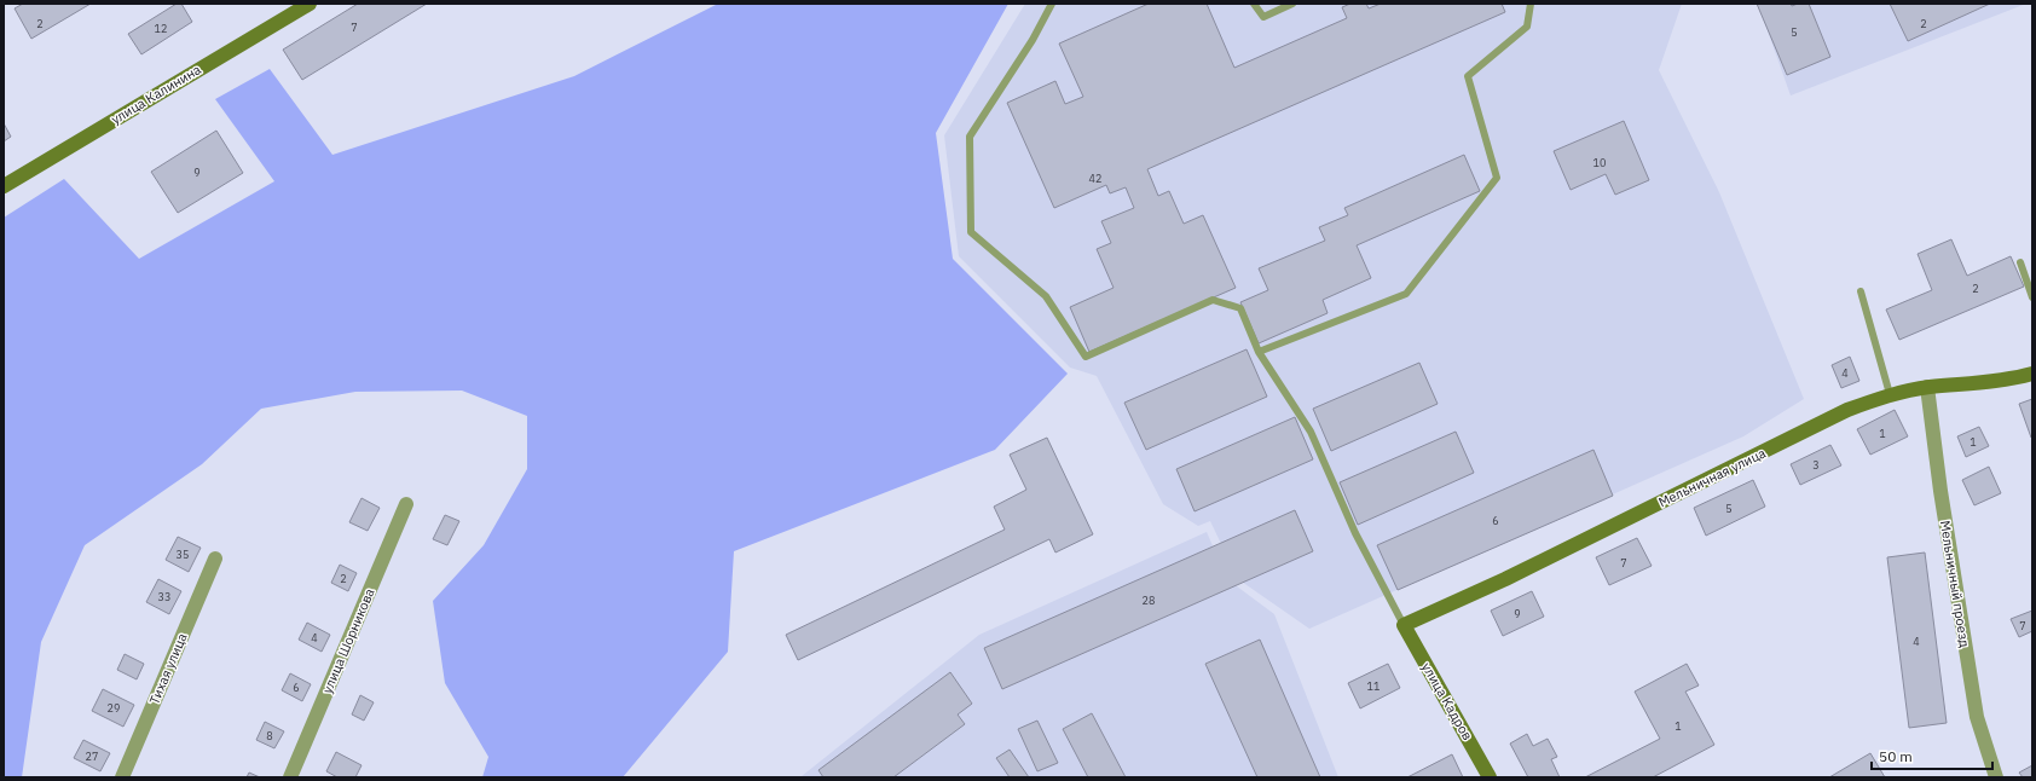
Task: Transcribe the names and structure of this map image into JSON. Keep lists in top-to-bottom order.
{
  "streets": {
    "street": [
      "улица Калинина",
      "Мельничная улица",
      "Мельничный проезд",
      "улица Шорникова",
      "Тихая улица",
      "улица Кадров"
    ]
  },
  "crossings": [
    ["Мельничная улица", "Мельничный проезд"],
    ["Мельничная улица", "улица Кадров"]
  ],
  "house_numbers": [
    "2",
    "2",
    "7",
    "12",
    "5",
    "10",
    "9",
    "42",
    "2",
    "4",
    "1",
    "1",
    "3",
    "5",
    "6",
    "35",
    "7",
    "2",
    "33",
    "28",
    "9",
    "7",
    "4",
    "4",
    "11",
    "6",
    "29",
    "1",
    "8",
    "27"
  ],
  "scale_bar": "50 m"
}
